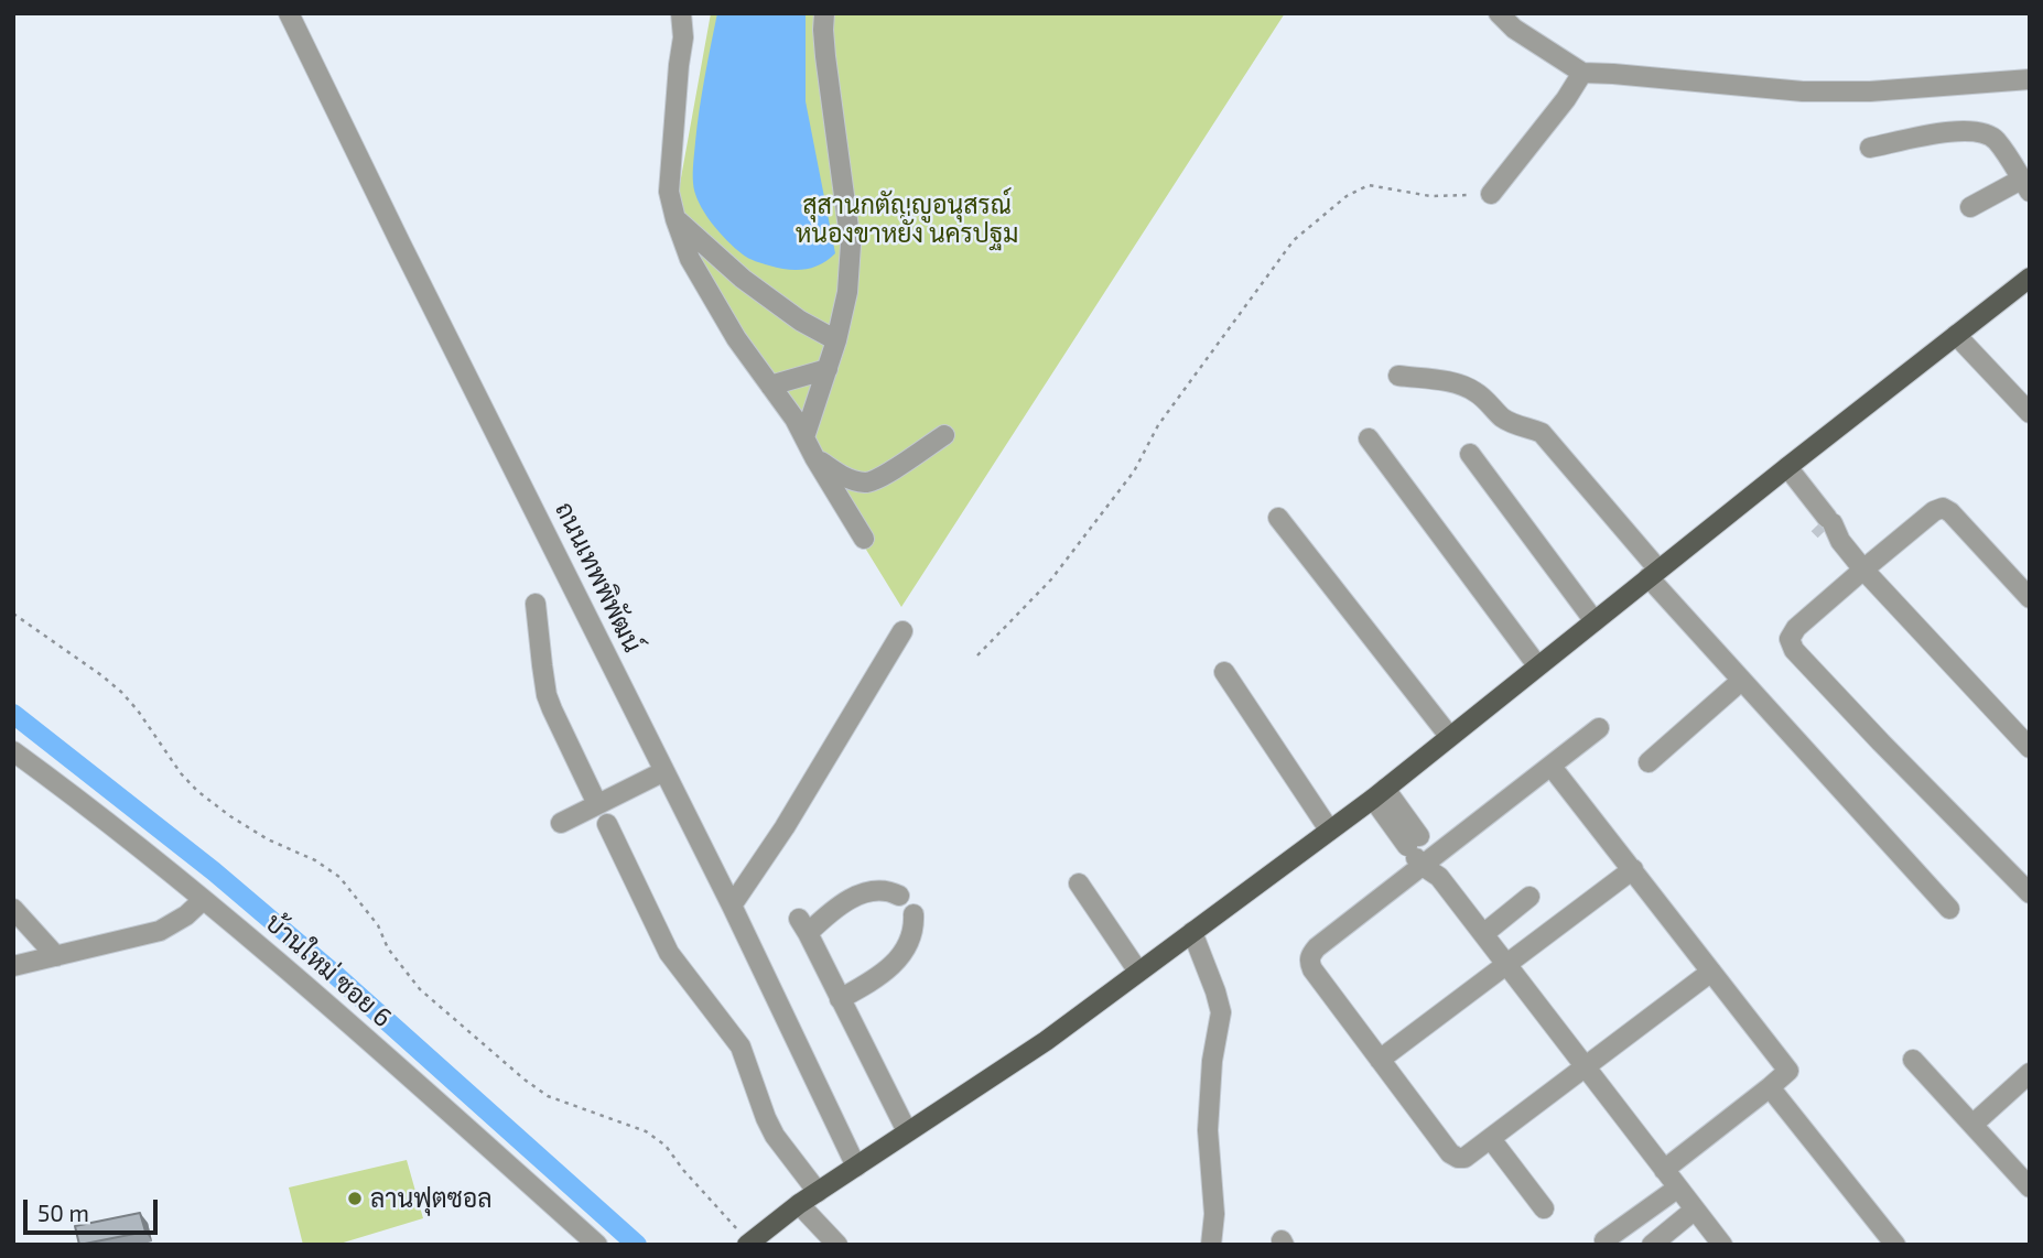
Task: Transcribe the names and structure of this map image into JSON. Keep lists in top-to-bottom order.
{
  "streets": {
    "street": ["ถนนเทพพิพัฒน์", "บ้านใหม่ ซอย 6"]
  },
  "parks": ["สุสานกตัญญูอนุสรณ์ หนองขาหยั่ง นครปฐม"],
  "places": ["ลานฟุตซอล"],
  "scale_bar": "50 m"
}
